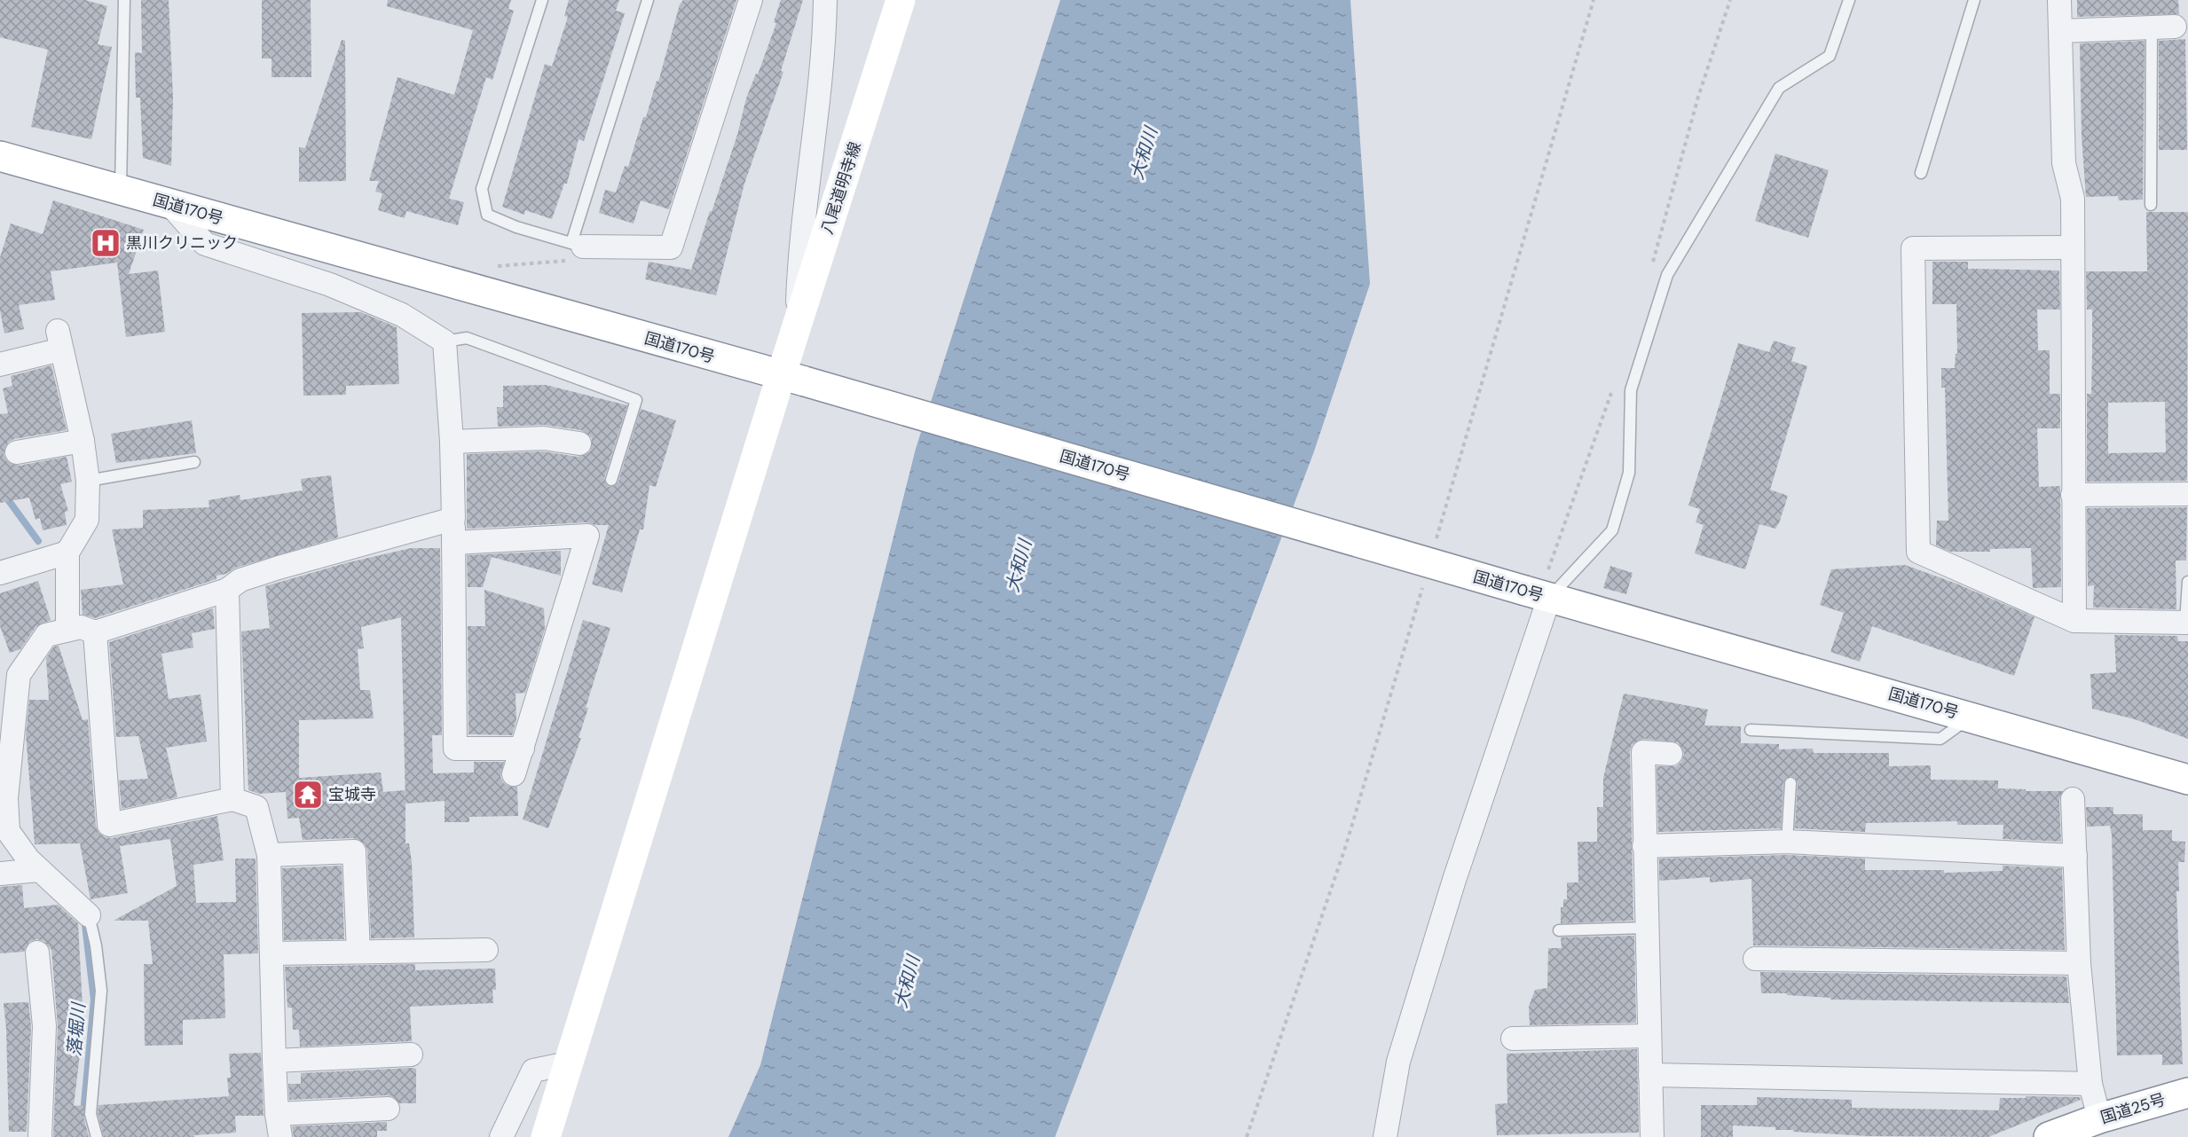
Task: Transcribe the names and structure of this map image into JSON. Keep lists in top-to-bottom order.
{
  "streets": {
    "main road": ["八尾道明寺線", "国道170号", "国道25号"]
  },
  "crossings": [
    ["八尾道明寺線", "国道170号"]
  ],
  "water": ["大和川", "落堀川"],
  "places": {
    "hospital": ["黒川クリニック"],
    "temple": ["宝城寺"]
  }
}
